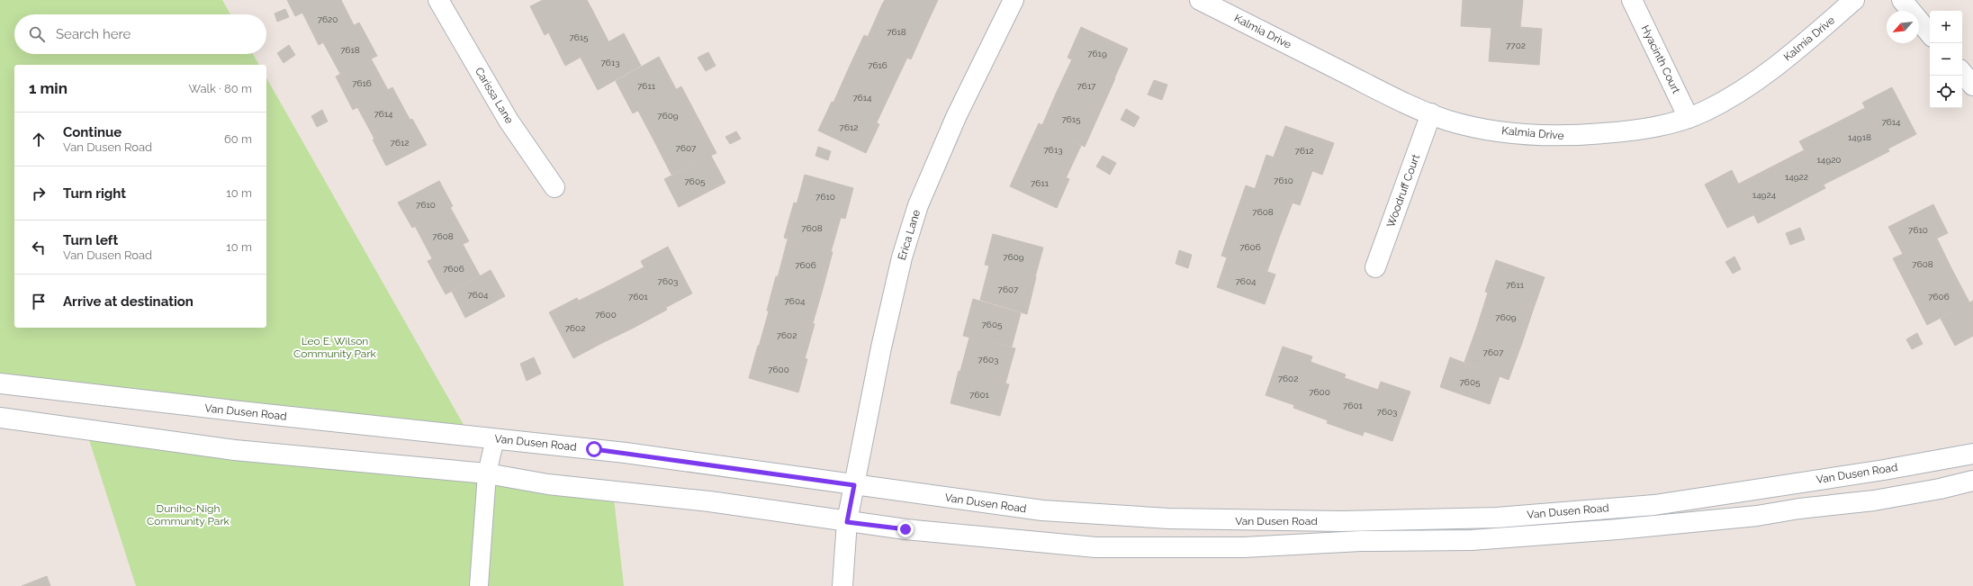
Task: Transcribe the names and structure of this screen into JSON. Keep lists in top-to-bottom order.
{
  "streets": {
    "main road": [
      "Kalmia Drive",
      "Hyacinth Court",
      "Carissa Lane",
      "Woodruff Court",
      "Erica Lane",
      "Van Dusen Road"
    ]
  },
  "crossings": [
    ["Kalmia Drive", "Hyacinth Court"],
    ["Kalmia Drive", "Woodruff Court"],
    ["Erica Lane", "Van Dusen Road"]
  ],
  "parks": ["Leo E. Wilson Community Park", "Duniho-Nigh Community Park"],
  "house_numbers": [
    "7620",
    "7618",
    "7615",
    "7702",
    "7618",
    "7619",
    "7613",
    "7616",
    "7616",
    "7611",
    "7617",
    "7614",
    "7614",
    "7609",
    "7615",
    "7614",
    "7612",
    "14918",
    "7612",
    "7607",
    "7613",
    "7612",
    "14920",
    "14922",
    "7610",
    "7605",
    "7611",
    "14924",
    "7610",
    "7610",
    "7608",
    "7608",
    "7610",
    "7608",
    "7606",
    "7609",
    "7608",
    "7606",
    "7606",
    "7603",
    "7604",
    "7611",
    "7607",
    "7604",
    "7601",
    "7606",
    "7604",
    "7600",
    "7609",
    "7605",
    "7602",
    "7602",
    "7607",
    "7603",
    "7600",
    "7602",
    "7605",
    "7600",
    "7601",
    "7601",
    "7603"
  ],
  "north": "bottom left",
  "page": {
    "map_buttons": ["+", "−"],
    "search": "Search here",
    "heading": ["1 min", "Walk · 80 m"],
    "list": [
      ["Continue", "Van Dusen Road", "60 m"],
      ["Turn right", "10 m"],
      ["Turn left", "Van Dusen Road", "10 m"],
      "Arrive at destination"
    ]
  }
}
